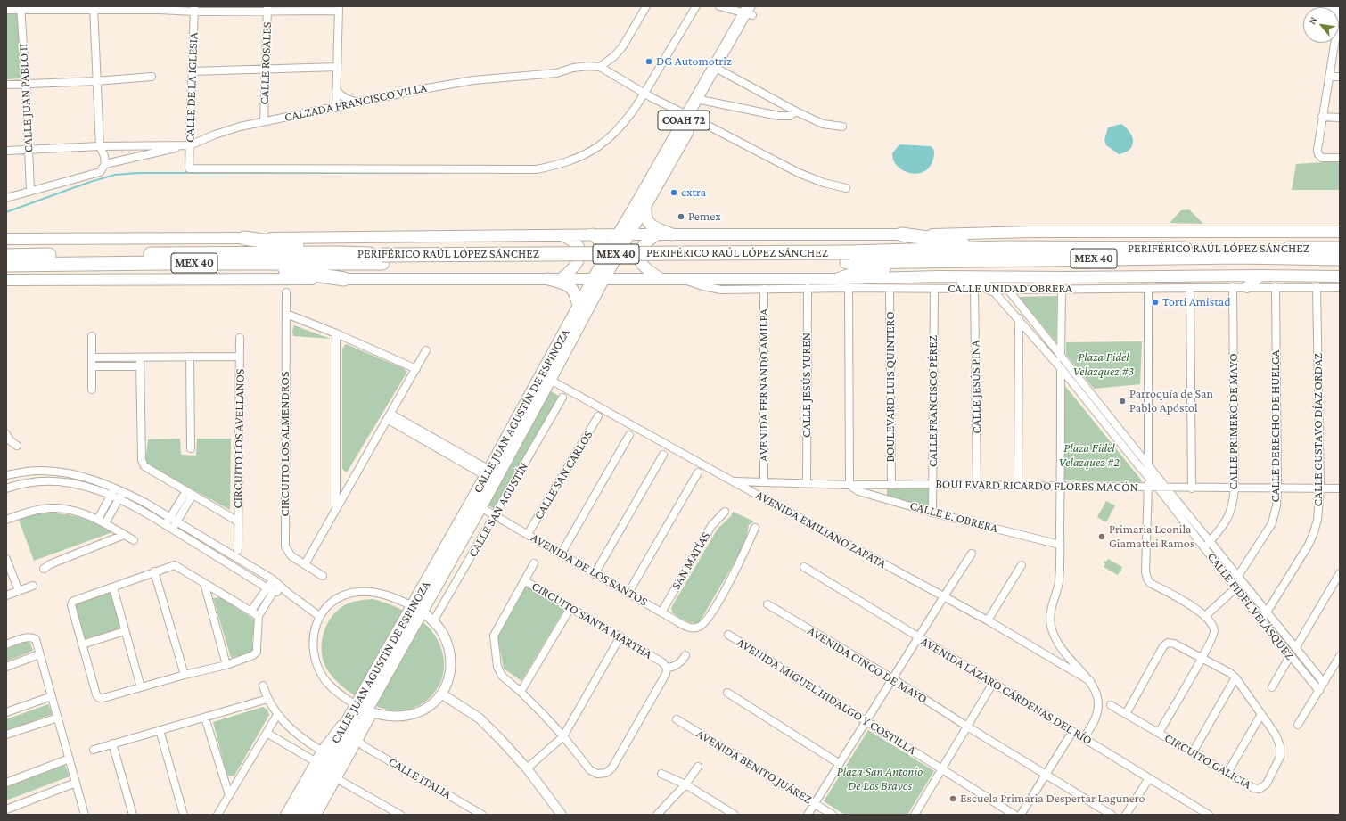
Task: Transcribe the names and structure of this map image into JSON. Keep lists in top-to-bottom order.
{
  "streets": {
    "highway": ["PERIFÉRICO RAÚL LÓPEZ SÁNCHEZ", "MEX 40"],
    "main road": ["COAH 72", "CALLE JUAN AGUSTÍN DE ESPINOZA"],
    "street": [
      "CALLE ROSALES",
      "CALLE DE LA IGLESIA",
      "CALLE JUAN PABLO II",
      "CALZADA FRANCISCO VILLA",
      "CALLE UNIDAD OBRERA",
      "AVENIDA FERNANDO AMILPA",
      "CALLE JESÚS YUREN",
      "BOULEVARD LUIS QUINTERO",
      "CALLE JESÚS PINA",
      "CALLE FRANCISCO PÉREZ",
      "CALLE PRIMERO DE MAYO",
      "CALLE DERECHO DE HUELGA",
      "CALLE GUSTAVO DÍAZ ORDAZ",
      "CIRCUITO LOS AVELLANOS",
      "CIRCUITO LOS ALMENDROS",
      "CALLE SAN CARLOS",
      "BOULEVARD RICARDO FLORES MAGÓN",
      "CALLE SAN AGUSTÍN",
      "CALLE E. OBRERA",
      "AVENIDA EMILIANO ZAPATA",
      "SAN MATÍAS",
      "AVENIDA DE LOS SANTOS",
      "CALLE FIDEL VELÁSQUEZ",
      "CIRCUITO SANTA MARTHA",
      "AVENIDA CINCO DE MAYO",
      "AVENIDA LÁZARO CÁRDENAS DEL RÍO",
      "AVENIDA MIGUEL HIDALGO Y COSTILLA",
      "CIRCUITO GALICIA",
      "AVENIDA BENITO JUÁREZ",
      "CALLE ITALIA"
    ]
  },
  "crossings": [
    ["CALLE ROSALES", "CALZADA FRANCISCO VILLA"],
    ["CALLE DE LA IGLESIA", "CALZADA FRANCISCO VILLA"],
    ["CALLE JUAN PABLO II", "CALZADA FRANCISCO VILLA"],
    ["PERIFÉRICO RAÚL LÓPEZ SÁNCHEZ", "CALLE UNIDAD OBRERA"],
    ["PERIFÉRICO RAÚL LÓPEZ SÁNCHEZ", "CALLE JUAN AGUSTÍN DE ESPINOZA"],
    ["CALLE UNIDAD OBRERA", "AVENIDA FERNANDO AMILPA"],
    ["CALLE UNIDAD OBRERA", "CALLE JESÚS YUREN"],
    ["CALLE UNIDAD OBRERA", "BOULEVARD LUIS QUINTERO"],
    ["CALLE UNIDAD OBRERA", "CALLE JESÚS PINA"],
    ["CALLE UNIDAD OBRERA", "CALLE FRANCISCO PÉREZ"],
    ["CALLE UNIDAD OBRERA", "CALLE PRIMERO DE MAYO"],
    ["CALLE UNIDAD OBRERA", "CALLE DERECHO DE HUELGA"],
    ["CALLE UNIDAD OBRERA", "CALLE GUSTAVO DÍAZ ORDAZ"],
    ["CALLE UNIDAD OBRERA", "CALLE FIDEL VELÁSQUEZ"],
    ["AVENIDA FERNANDO AMILPA", "BOULEVARD RICARDO FLORES MAGÓN"],
    ["CALLE JESÚS YUREN", "BOULEVARD RICARDO FLORES MAGÓN"],
    ["BOULEVARD LUIS QUINTERO", "BOULEVARD RICARDO FLORES MAGÓN"],
    ["CALLE JESÚS PINA", "BOULEVARD RICARDO FLORES MAGÓN"],
    ["CALLE FRANCISCO PÉREZ", "BOULEVARD RICARDO FLORES MAGÓN"],
    ["CALLE FRANCISCO PÉREZ", "CALLE E. OBRERA"],
    ["CALLE JUAN AGUSTÍN DE ESPINOZA", "AVENIDA EMILIANO ZAPATA"],
    ["CALLE JUAN AGUSTÍN DE ESPINOZA", "AVENIDA DE LOS SANTOS"],
    ["CALLE PRIMERO DE MAYO", "BOULEVARD RICARDO FLORES MAGÓN"],
    ["CALLE PRIMERO DE MAYO", "CALLE FIDEL VELÁSQUEZ"],
    ["CALLE DERECHO DE HUELGA", "BOULEVARD RICARDO FLORES MAGÓN"],
    ["CALLE DERECHO DE HUELGA", "CALLE FIDEL VELÁSQUEZ"],
    ["CALLE GUSTAVO DÍAZ ORDAZ", "BOULEVARD RICARDO FLORES MAGÓN"],
    ["CALLE GUSTAVO DÍAZ ORDAZ", "CALLE FIDEL VELÁSQUEZ"],
    ["CALLE SAN CARLOS", "AVENIDA DE LOS SANTOS"],
    ["BOULEVARD RICARDO FLORES MAGÓN", "CALLE E. OBRERA"],
    ["BOULEVARD RICARDO FLORES MAGÓN", "AVENIDA EMILIANO ZAPATA"],
    ["BOULEVARD RICARDO FLORES MAGÓN", "CALLE FIDEL VELÁSQUEZ"],
    ["CALLE SAN AGUSTÍN", "AVENIDA DE LOS SANTOS"],
    ["SAN MATÍAS", "AVENIDA DE LOS SANTOS"]
  ],
  "parks": ["Plaza Fidel Velazquez #3", "Plaza Fidel Velazquez #2", "Plaza San Antonio De Los Bravos"],
  "places": [
    "DG Automotriz",
    "extra",
    "Pemex",
    "Torti Amistad",
    "Parroquía de San Pablo Apóstol",
    "Primaria Leonila Giamattei Ramos",
    "Escuela Primaria Despertar Lagunero"
  ],
  "north": "top left"
}
